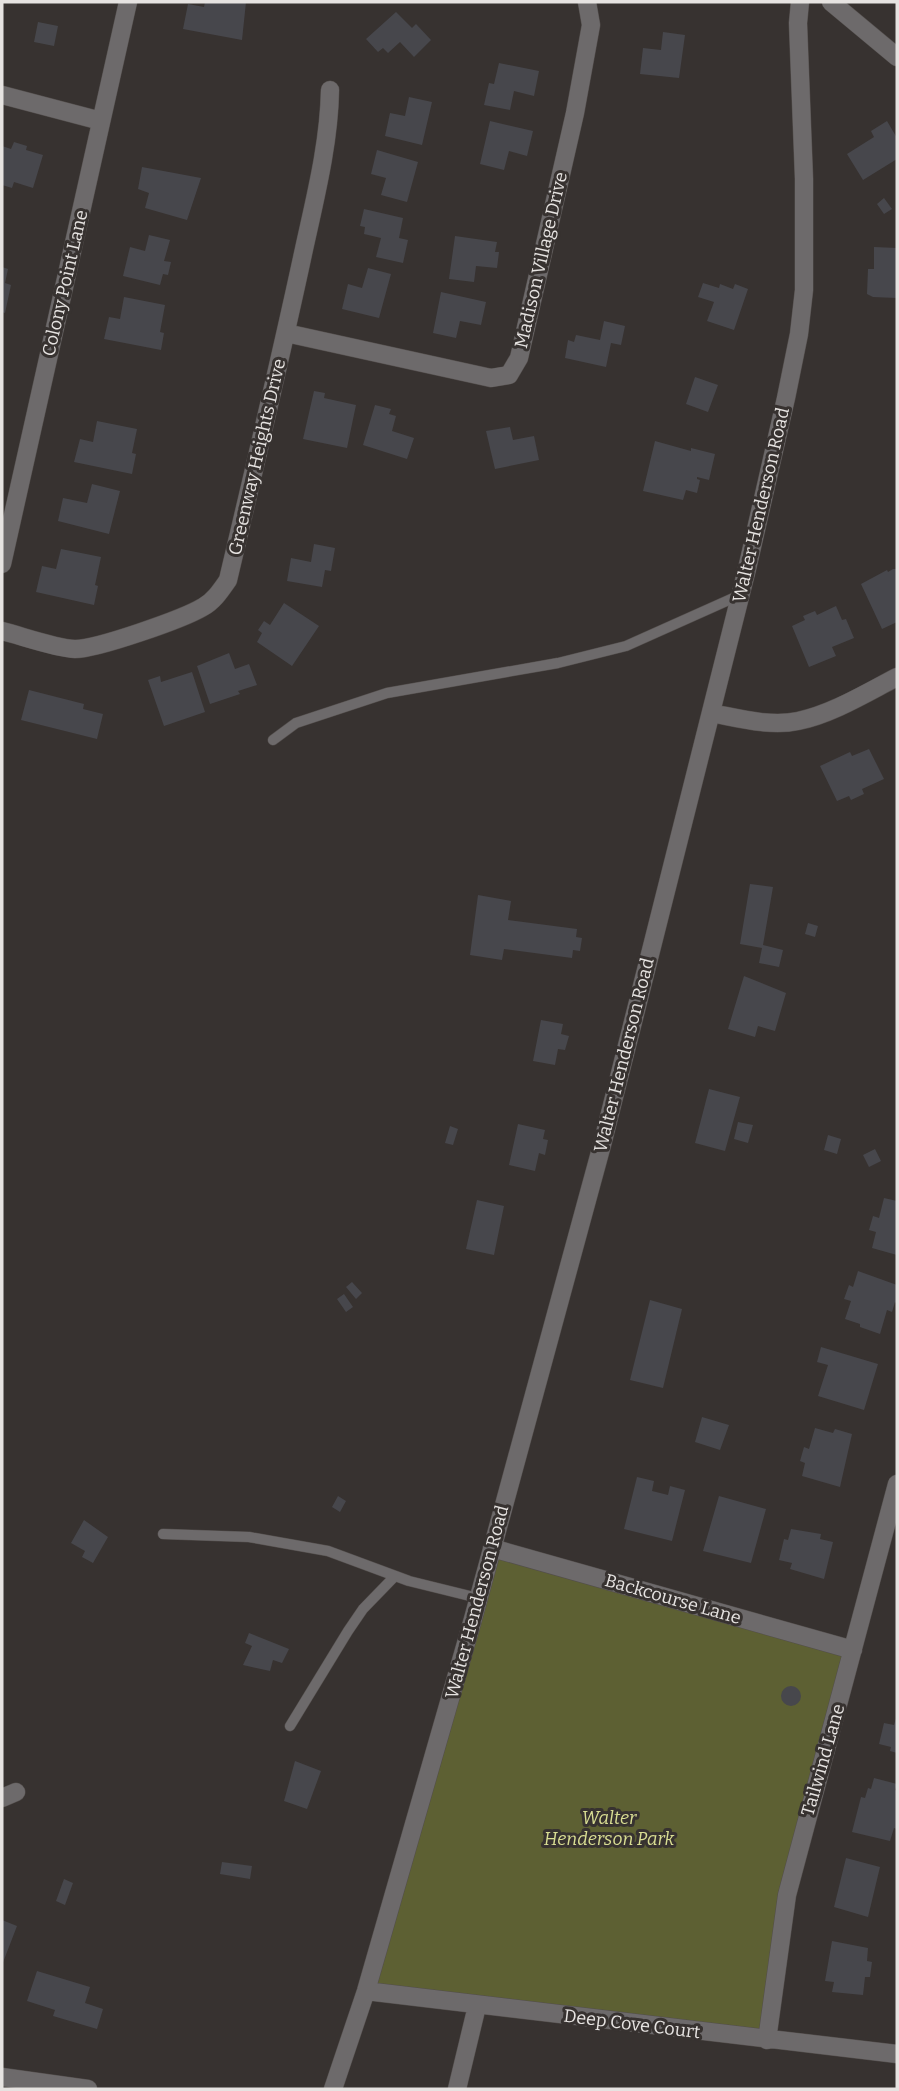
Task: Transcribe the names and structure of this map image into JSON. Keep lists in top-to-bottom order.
{
  "streets": {
    "street": [
      "Madison Village Drive",
      "Colony Point Lane",
      "Greenway Heights Drive",
      "Walter Henderson Road",
      "Backcourse Lane",
      "Tailwind Lane",
      "Deep Cove Court"
    ]
  },
  "crossings": [
    ["Madison Village Drive", "Greenway Heights Drive"],
    ["Walter Henderson Road", "Backcourse Lane"],
    ["Walter Henderson Road", "Deep Cove Court"],
    ["Backcourse Lane", "Tailwind Lane"],
    ["Tailwind Lane", "Deep Cove Court"]
  ],
  "parks": ["Walter Henderson Park"]
}
